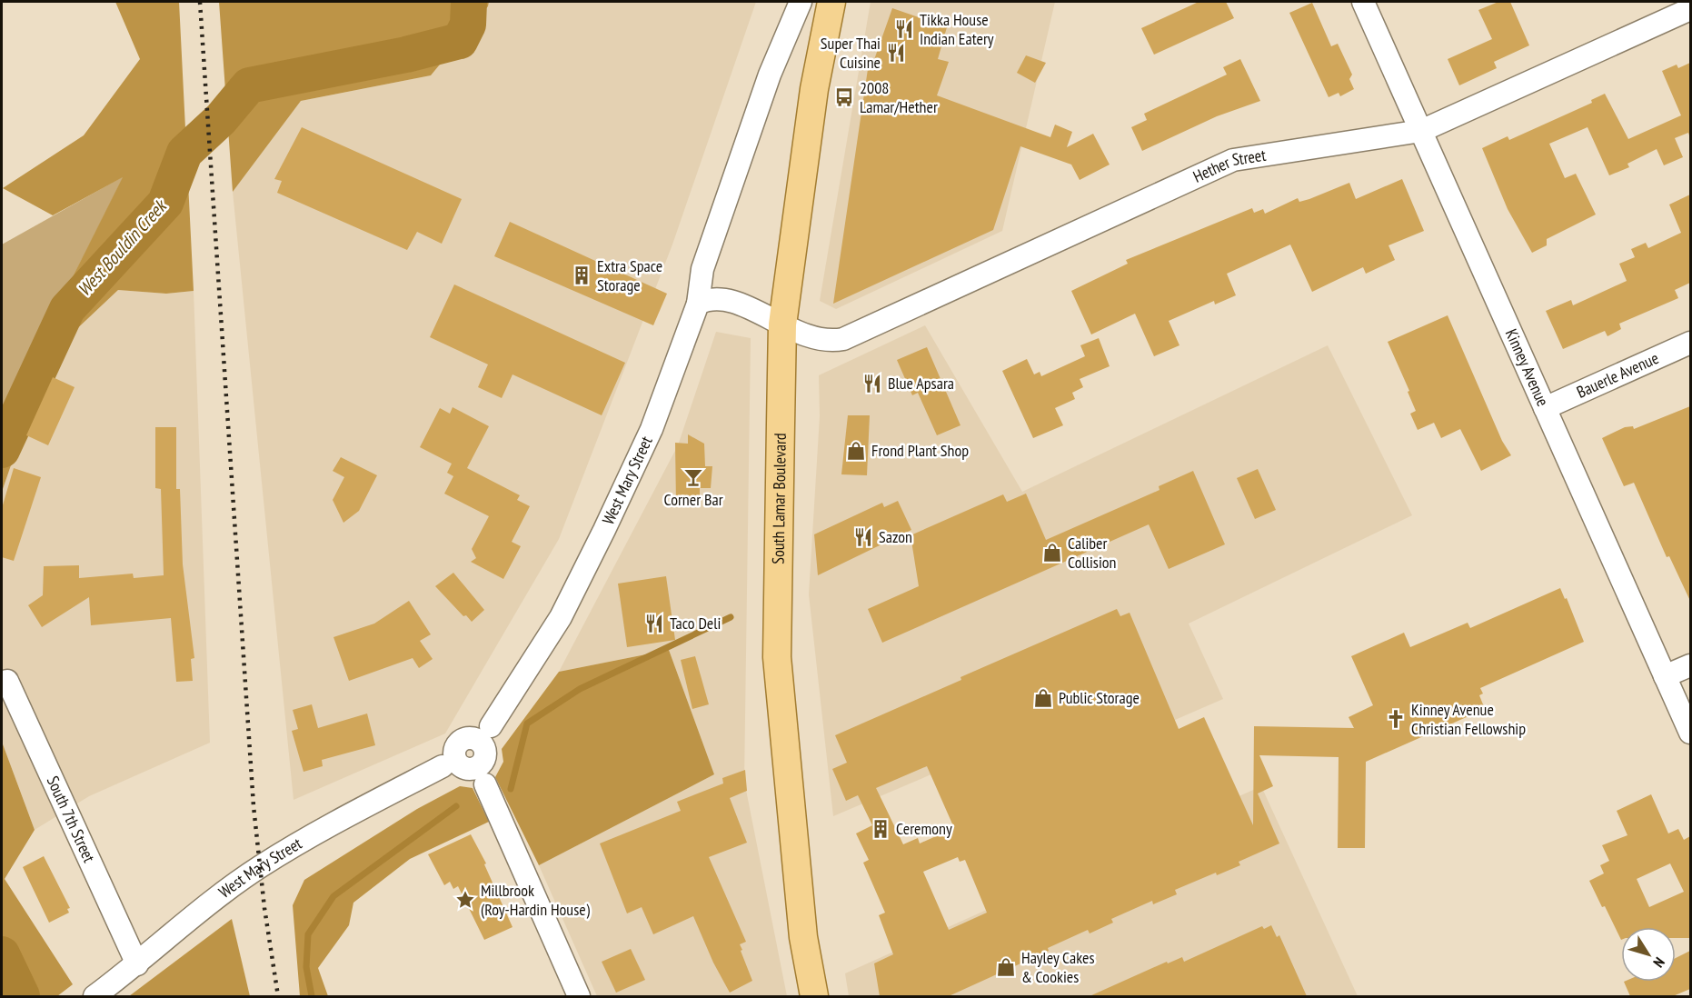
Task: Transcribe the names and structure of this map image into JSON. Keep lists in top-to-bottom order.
{
  "streets": {
    "main road": ["South Lamar Boulevard"],
    "street": [
      "Hether Street",
      "Kinney Avenue",
      "Bauerle Avenue",
      "West Mary Street",
      "South 7th Street"
    ]
  },
  "crossings": [
    ["Hether Street", "Kinney Avenue"],
    ["Hether Street", "South Lamar Boulevard"],
    ["Kinney Avenue", "Bauerle Avenue"],
    ["West Mary Street", "South 7th Street"]
  ],
  "water": ["West Bouldin Creek"],
  "places": {
    "restaurant": [
      "Tikka House Indian Eatery",
      "Super Thai Cuisine",
      "Blue Apsara",
      "Sazon",
      "Taco Deli"
    ],
    "bus stop": ["2008 Lamar/Hether"],
    "building": ["Extra Space Storage", "Ceremony"],
    "shop": [
      "Frond Plant Shop",
      "Caliber Collision",
      "Public Storage",
      "Hayley Cakes & Cookies"
    ],
    "bar": ["Corner Bar"],
    "church": ["Kinney Avenue Christian Fellowship"],
    "place": ["Millbrook (Roy-Hardin House)"]
  },
  "north": "bottom right"
}
